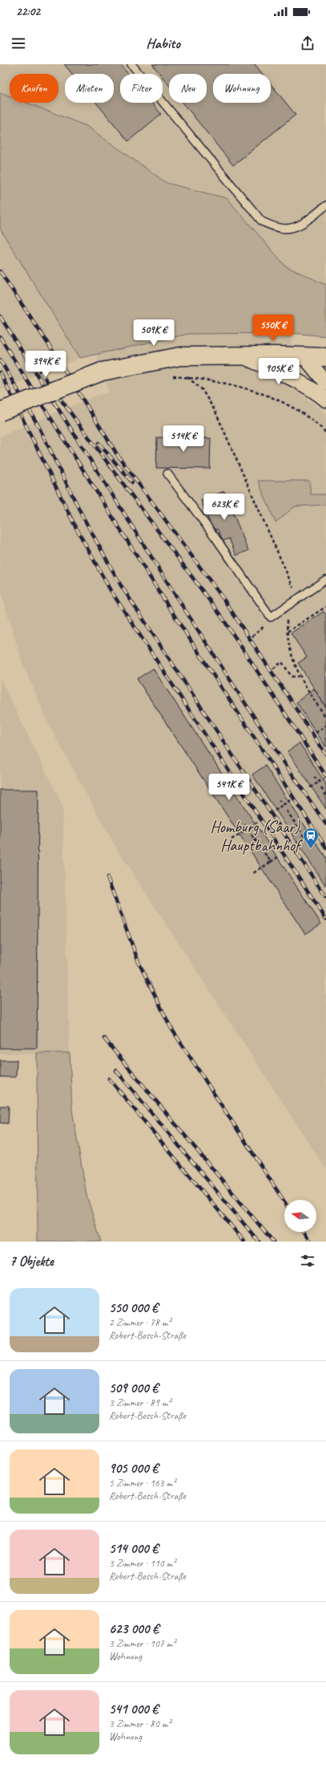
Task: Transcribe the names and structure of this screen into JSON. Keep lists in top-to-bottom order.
{
  "places": {
    "station": ["Homburg (Saar) Hauptbahnhof"]
  },
  "north": "left",
  "page": {
    "status": "22:02",
    "header": "Habito",
    "chip": [
      "Kaufen",
      "Mieten",
      "Filter",
      "Neu",
      "Wohnung"
    ],
    "price": [
      "550K €",
      "509K €",
      "394K €",
      "905K €",
      "514K €",
      "623K €",
      "541K €"
    ],
    "heading": "7 Objekte",
    "list": [
      {
        "name": "550 000 €",
        "note": "2 Zimmer · 78 m² · Robert-Bosch-Straße"
      },
      {
        "name": "509 000 €",
        "note": "3 Zimmer · 89 m² · Robert-Bosch-Straße"
      },
      {
        "name": "905 000 €",
        "note": "5 Zimmer · 163 m² · Robert-Bosch-Straße"
      },
      {
        "name": "514 000 €",
        "note": "3 Zimmer · 110 m² · Robert-Bosch-Straße"
      },
      {
        "name": "623 000 €",
        "note": "3 Zimmer · 107 m² · Wohnung"
      },
      {
        "name": "541 000 €",
        "note": "3 Zimmer · 80 m² · Wohnung"
      }
    ]
  }
}
